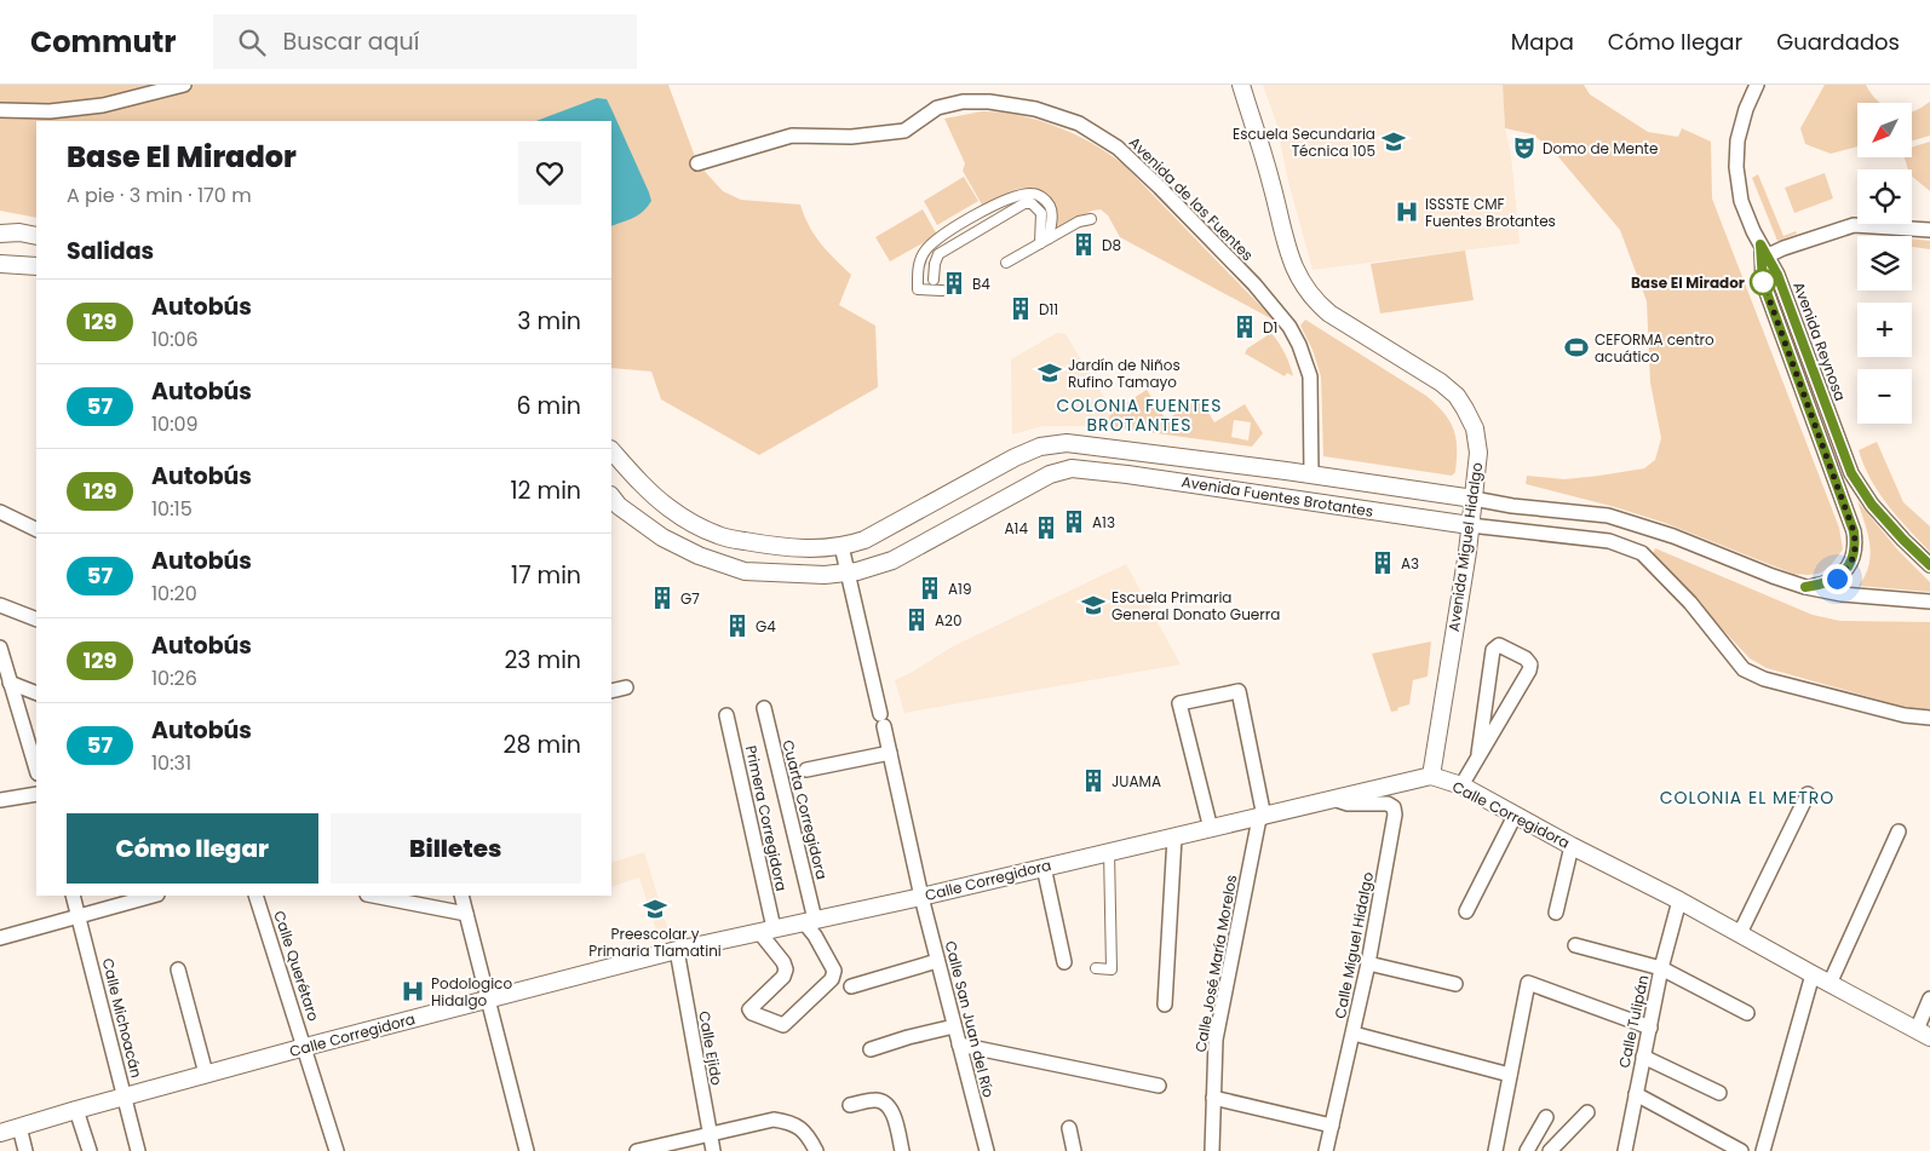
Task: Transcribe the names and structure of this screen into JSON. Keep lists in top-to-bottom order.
{
  "streets": {
    "street": [
      "Avenida de las Fuentes",
      "Avenida Reynosa",
      "Avenida Fuentes Brotantes",
      "Avenida Miguel Hidalgo",
      "Cuarta Corregidora",
      "Calle Corregidora",
      "Primera Corregidora",
      "Calle Miguel Hidalgo",
      "Calle José María Morelos",
      "Calle Querétaro",
      "Calle Michoacán",
      "Calle San Juan del Río",
      "Calle Tulipán",
      "Calle Ejido"
    ]
  },
  "crossings": [
    ["Avenida de las Fuentes", "Avenida Fuentes Brotantes"],
    ["Avenida Reynosa", "Avenida Fuentes Brotantes"],
    ["Avenida Fuentes Brotantes", "Avenida Miguel Hidalgo"],
    ["Avenida Fuentes Brotantes", "Calle San Juan del Río"],
    ["Avenida Miguel Hidalgo", "Calle Corregidora"],
    ["Cuarta Corregidora", "Calle Corregidora"],
    ["Calle Corregidora", "Primera Corregidora"],
    ["Calle Corregidora", "Calle Miguel Hidalgo"],
    ["Calle Corregidora", "Calle José María Morelos"],
    ["Calle Corregidora", "Calle Querétaro"],
    ["Calle Corregidora", "Calle Michoacán"],
    ["Calle Corregidora", "Calle San Juan del Río"],
    ["Calle Corregidora", "Calle Tulipán"],
    ["Calle Corregidora", "Calle Ejido"]
  ],
  "districts": ["COLONIA FUENTES BROTANTES", "COLONIA EL METRO"],
  "places": {
    "school or university": [
      "Escuela Secundaria Técnica 105",
      "Jardín de Niños Rufino Tamayo",
      "Escuela Primaria General Donato Guerra",
      "Preescolar y Primaria Tlamatini"
    ],
    "theatre": ["Domo de Mente"],
    "hospital": ["ISSSTE CMF Fuentes Brotantes", "Podologico Hidalgo"],
    "building": [
      "D8",
      "B4",
      "D11",
      "D1",
      "A13",
      "A14",
      "A3",
      "A19",
      "G7",
      "A20",
      "G4",
      "JUAMA"
    ],
    "other": ["Base El Mirador"],
    "sports": ["CEFORMA centro acuático"]
  },
  "lines": ["bus line 129"],
  "north": "bottom left",
  "page": {
    "header": "Commutr",
    "search": "Buscar aquí",
    "nav": ["Mapa", "Cómo llegar", "Guardados"],
    "map_buttons": ["+", "−"],
    "heading": [
      ["Base El Mirador", "A pie · 3 min · 170 m"],
      "Salidas"
    ],
    "list": [
      {
        "mark": "129",
        "name": "Autobús",
        "note": "10:06",
        "value": "3 min"
      },
      {
        "mark": "57",
        "name": "Autobús",
        "note": "10:09",
        "value": "6 min"
      },
      {
        "mark": "129",
        "name": "Autobús",
        "note": "10:15",
        "value": "12 min"
      },
      {
        "mark": "57",
        "name": "Autobús",
        "note": "10:20",
        "value": "17 min"
      },
      {
        "mark": "129",
        "name": "Autobús",
        "note": "10:26",
        "value": "23 min"
      },
      {
        "mark": "57",
        "name": "Autobús",
        "note": "10:31",
        "value": "28 min"
      }
    ],
    "buttons": ["Cómo llegar", "Billetes"]
  }
}
